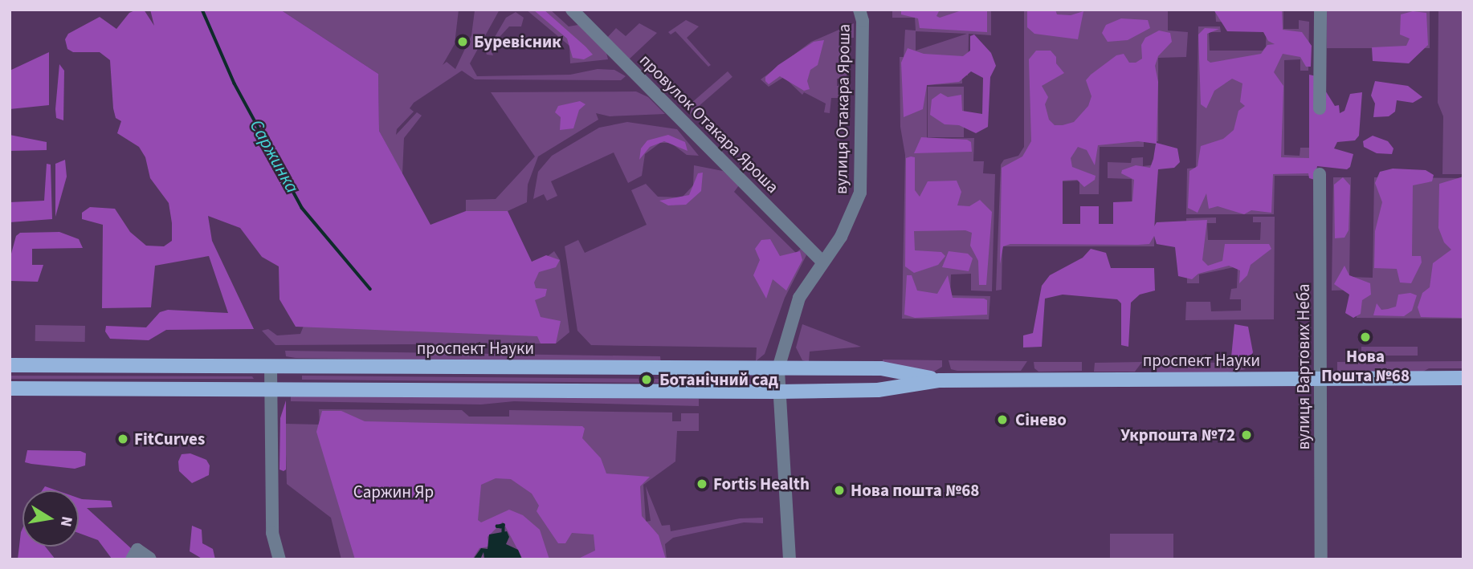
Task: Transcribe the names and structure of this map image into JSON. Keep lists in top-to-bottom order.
{
  "streets": {
    "main road": ["проспект Науки"],
    "street": ["вулиця Отакара Яроша", "провулок Отакара Яроша", "вулиця Вартових Неба"]
  },
  "crossings": [
    ["вулиця Отакара Яроша", "провулок Отакара Яроша"],
    ["вулиця Отакара Яроша", "проспект Науки"],
    ["проспект Науки", "вулиця Вартових Неба"]
  ],
  "water": ["Саржинка"],
  "parks": ["Саржин Яр"],
  "places": [
    "Буревісник",
    "Нова Пошта №68",
    "Ботанічний сад",
    "Сінево",
    "Укрпошта №72",
    "FitCurves",
    "Fortis Health",
    "Нова пошта №68"
  ],
  "north": "right"
}
